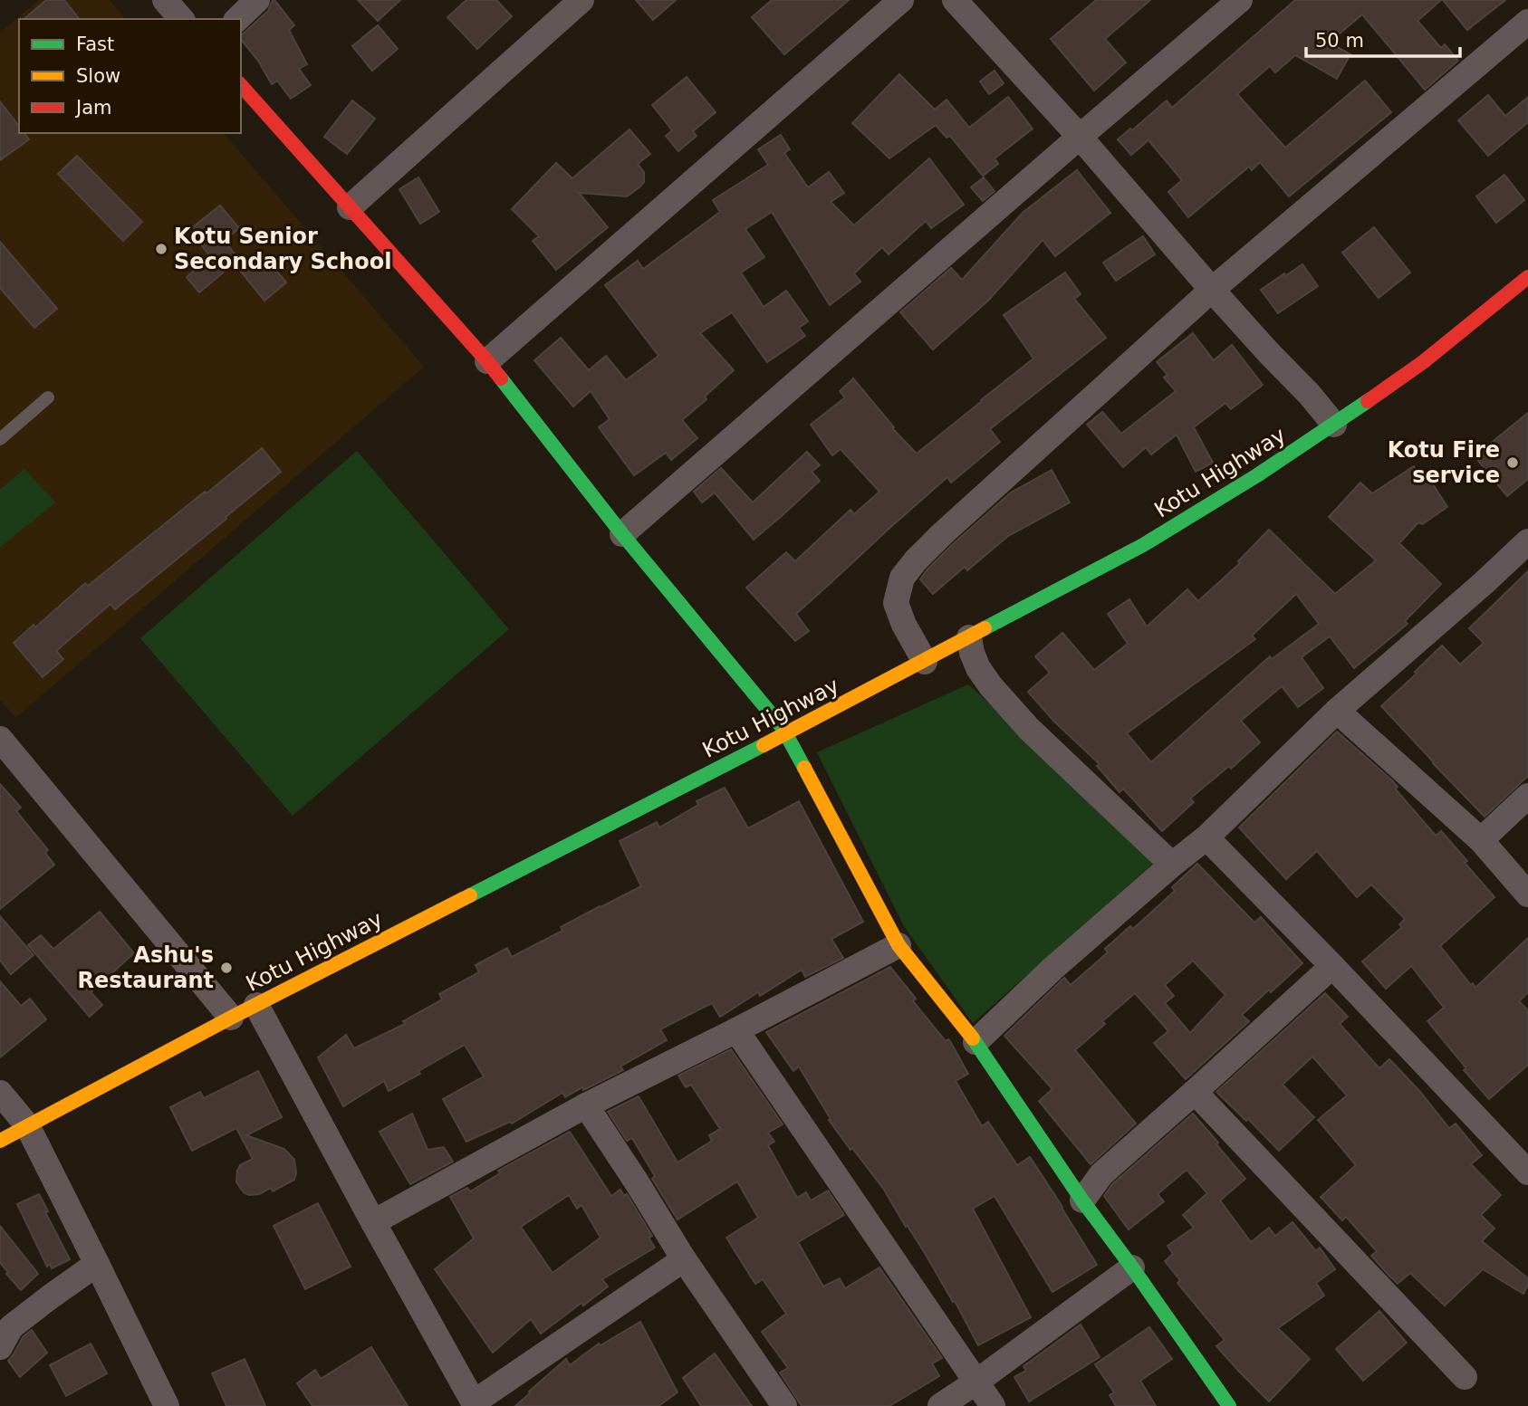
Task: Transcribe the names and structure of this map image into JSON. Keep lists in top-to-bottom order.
{
  "streets": {
    "street": ["Kotu Highway"]
  },
  "places": ["Kotu Senior Secondary School", "Kotu Fire service", "Ashu's Restaurant"],
  "legend": ["Fast", "Slow", "Jam"],
  "scale_bar": "50 m"
}
